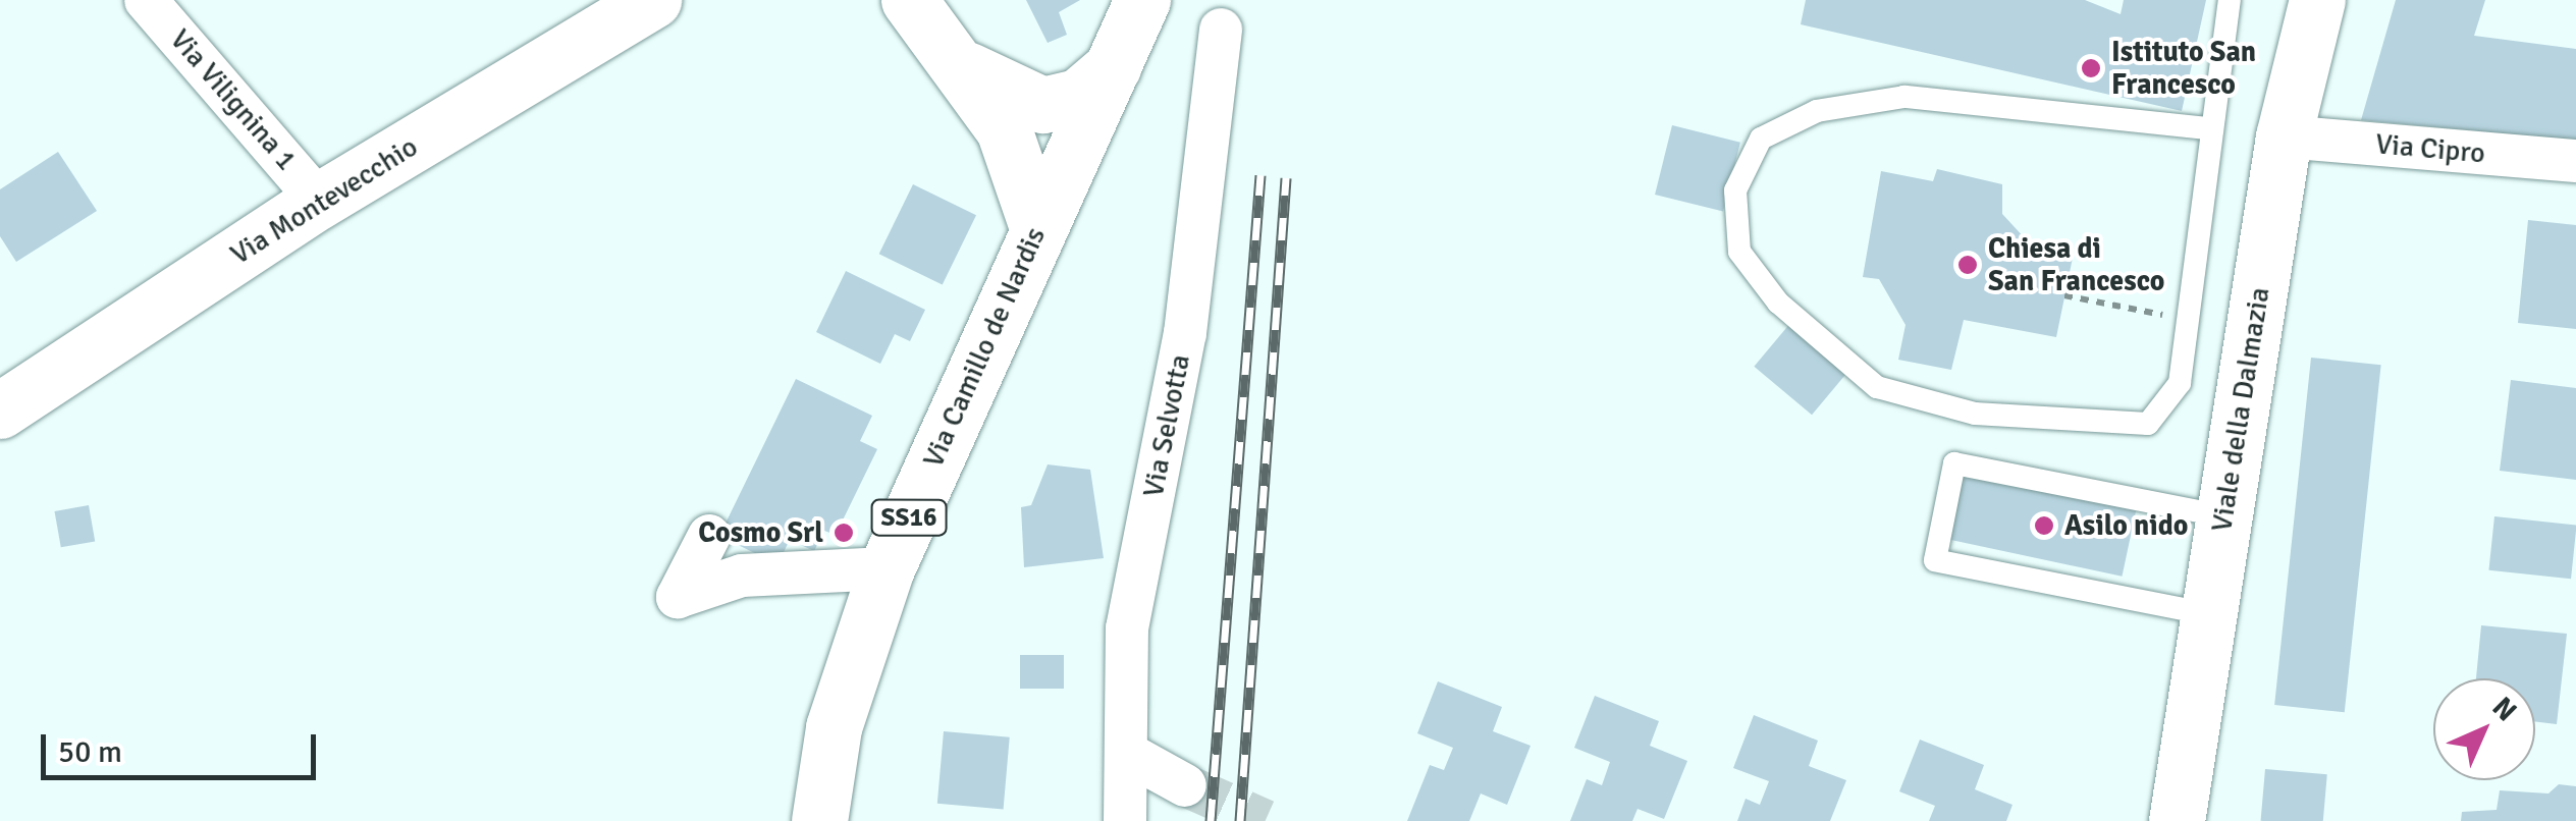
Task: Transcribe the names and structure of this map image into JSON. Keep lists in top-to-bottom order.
{
  "streets": {
    "street": [
      "Via Vilignina 1",
      "Via Cipro",
      "Via Montevecchio",
      "Via Camillo de Nardis",
      "Viale della Dalmazia",
      "Via Selvotta",
      "SS16"
    ]
  },
  "crossings": [
    ["Via Vilignina 1", "Via Montevecchio"],
    ["Via Cipro", "Viale della Dalmazia"]
  ],
  "places": [
    "Istituto San Francesco",
    "Chiesa di San Francesco",
    "Asilo nido",
    "Cosmo Srl"
  ],
  "scale_bar": "50 m",
  "north": "top right"
}
